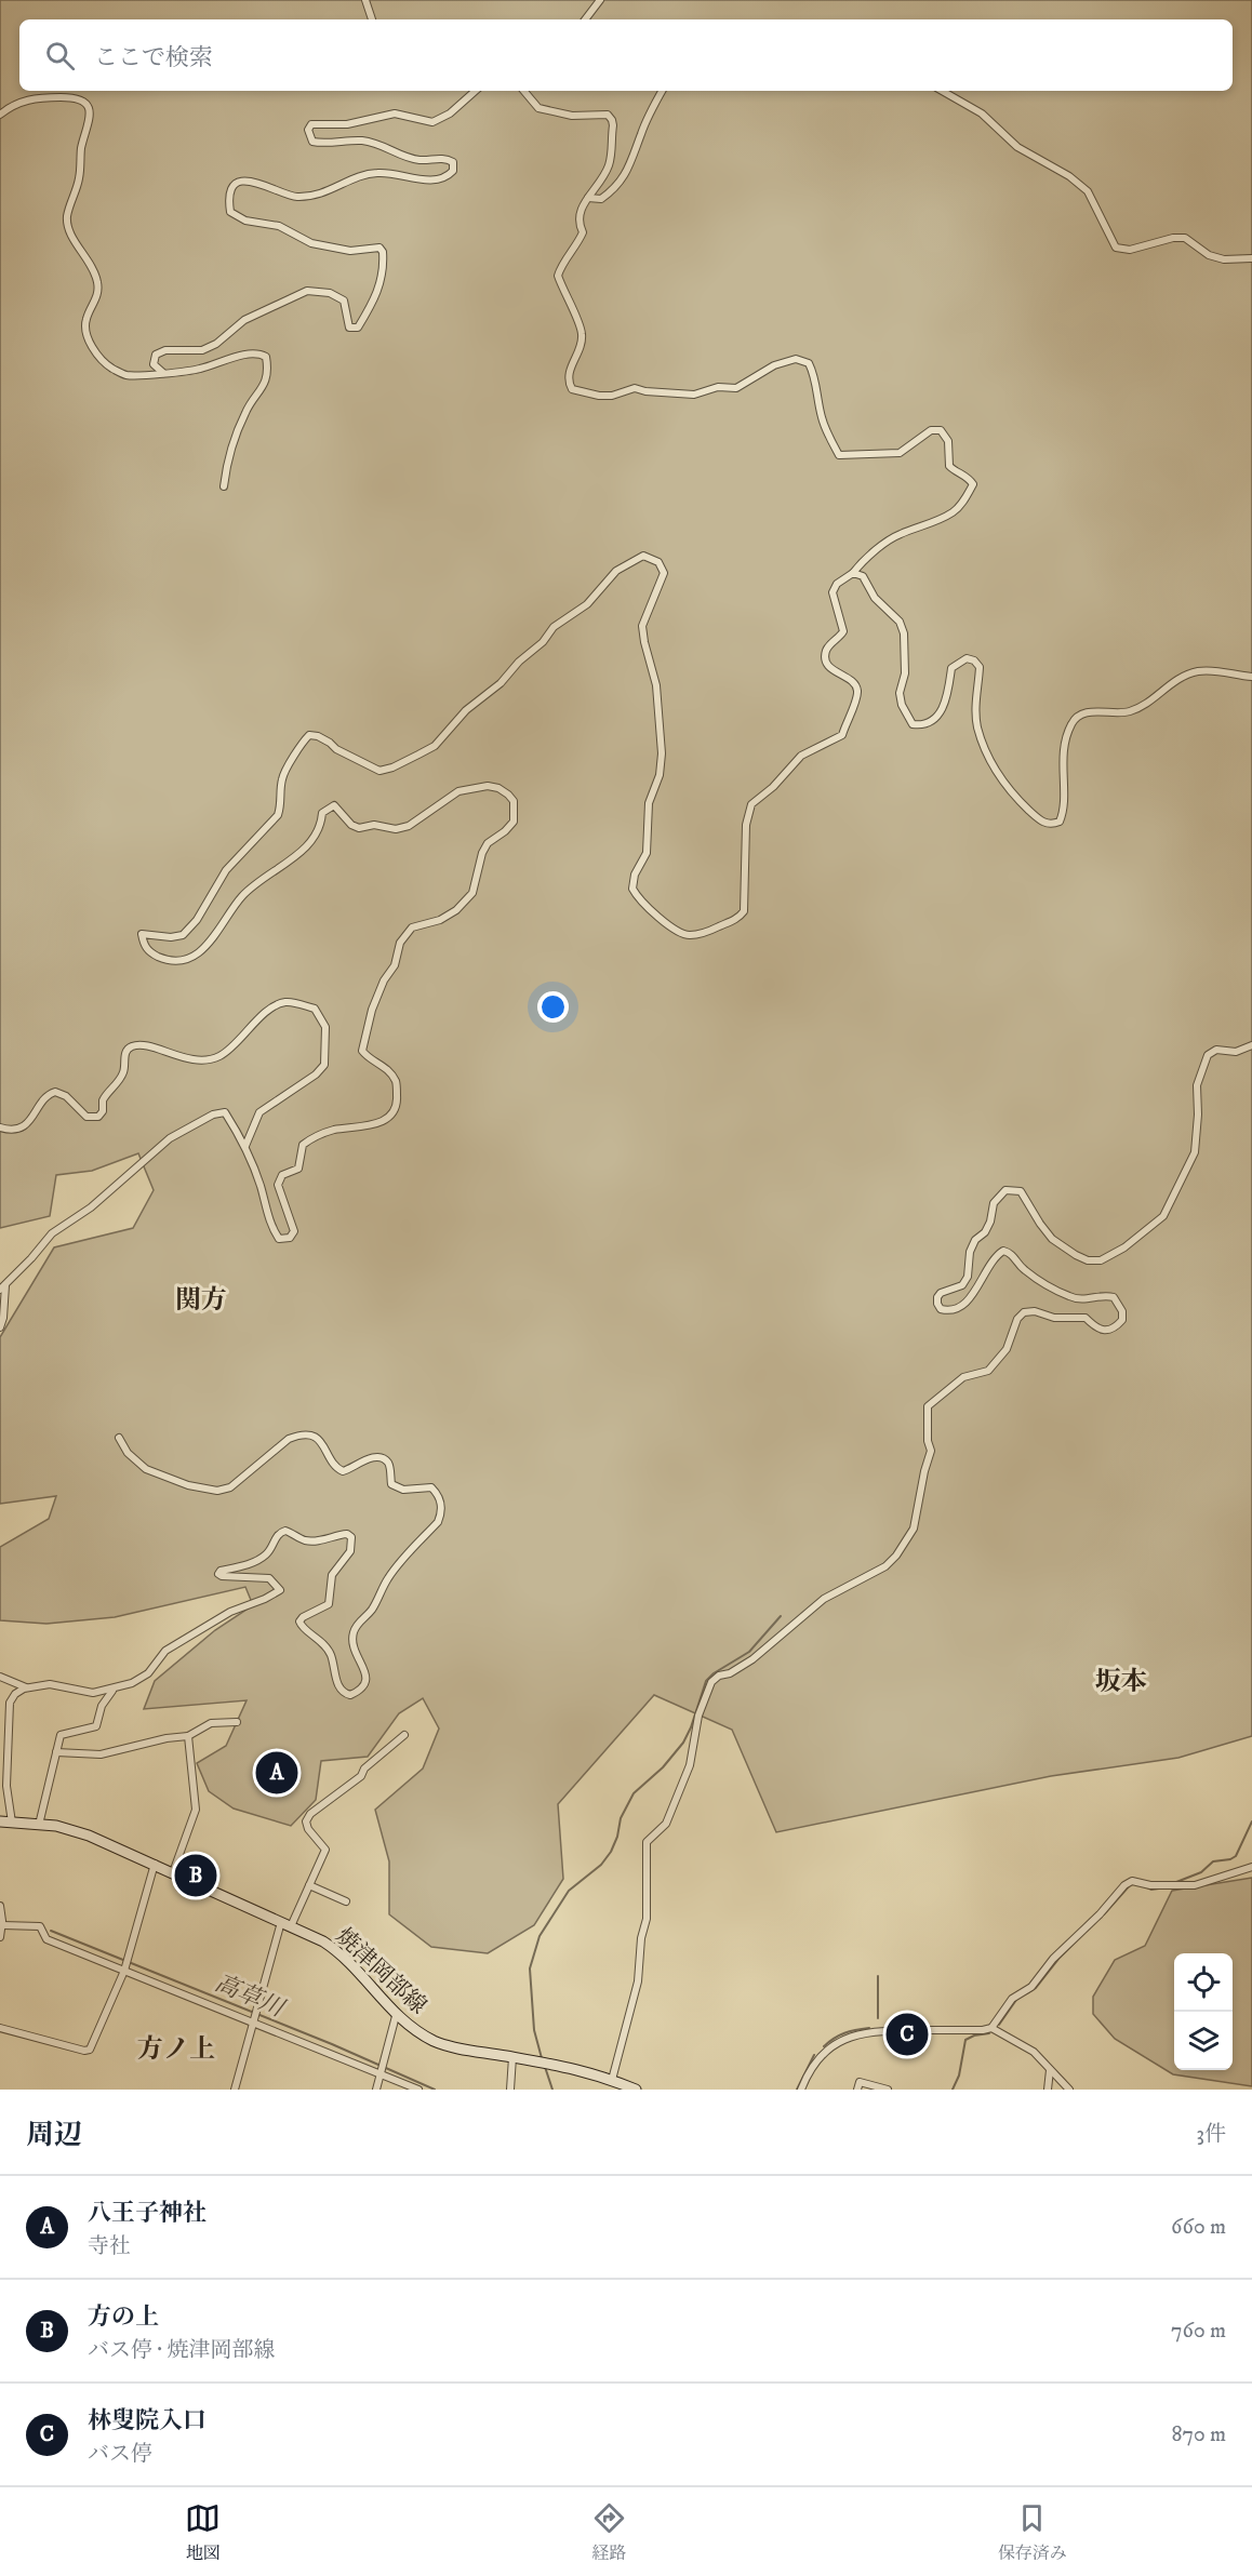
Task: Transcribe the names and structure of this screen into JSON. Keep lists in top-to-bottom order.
{
  "streets": {
    "main road": ["焼津岡部線"]
  },
  "districts": ["関方", "坂本", "方ノ上"],
  "water": ["高草川"],
  "page": {
    "search": "ここで検索",
    "pins": ["A", "B", "C"],
    "heading": ["周辺", "3件"],
    "list": [
      {
        "mark": "A",
        "name": "八王子神社",
        "note": "寺社",
        "value": "660 m"
      },
      {
        "mark": "B",
        "name": "方の上",
        "note": "バス停 · 焼津岡部線",
        "value": "760 m"
      },
      {
        "mark": "C",
        "name": "林叟院入口",
        "note": "バス停",
        "value": "870 m"
      }
    ],
    "nav": ["地図", "経路", "保存済み"]
  }
}
